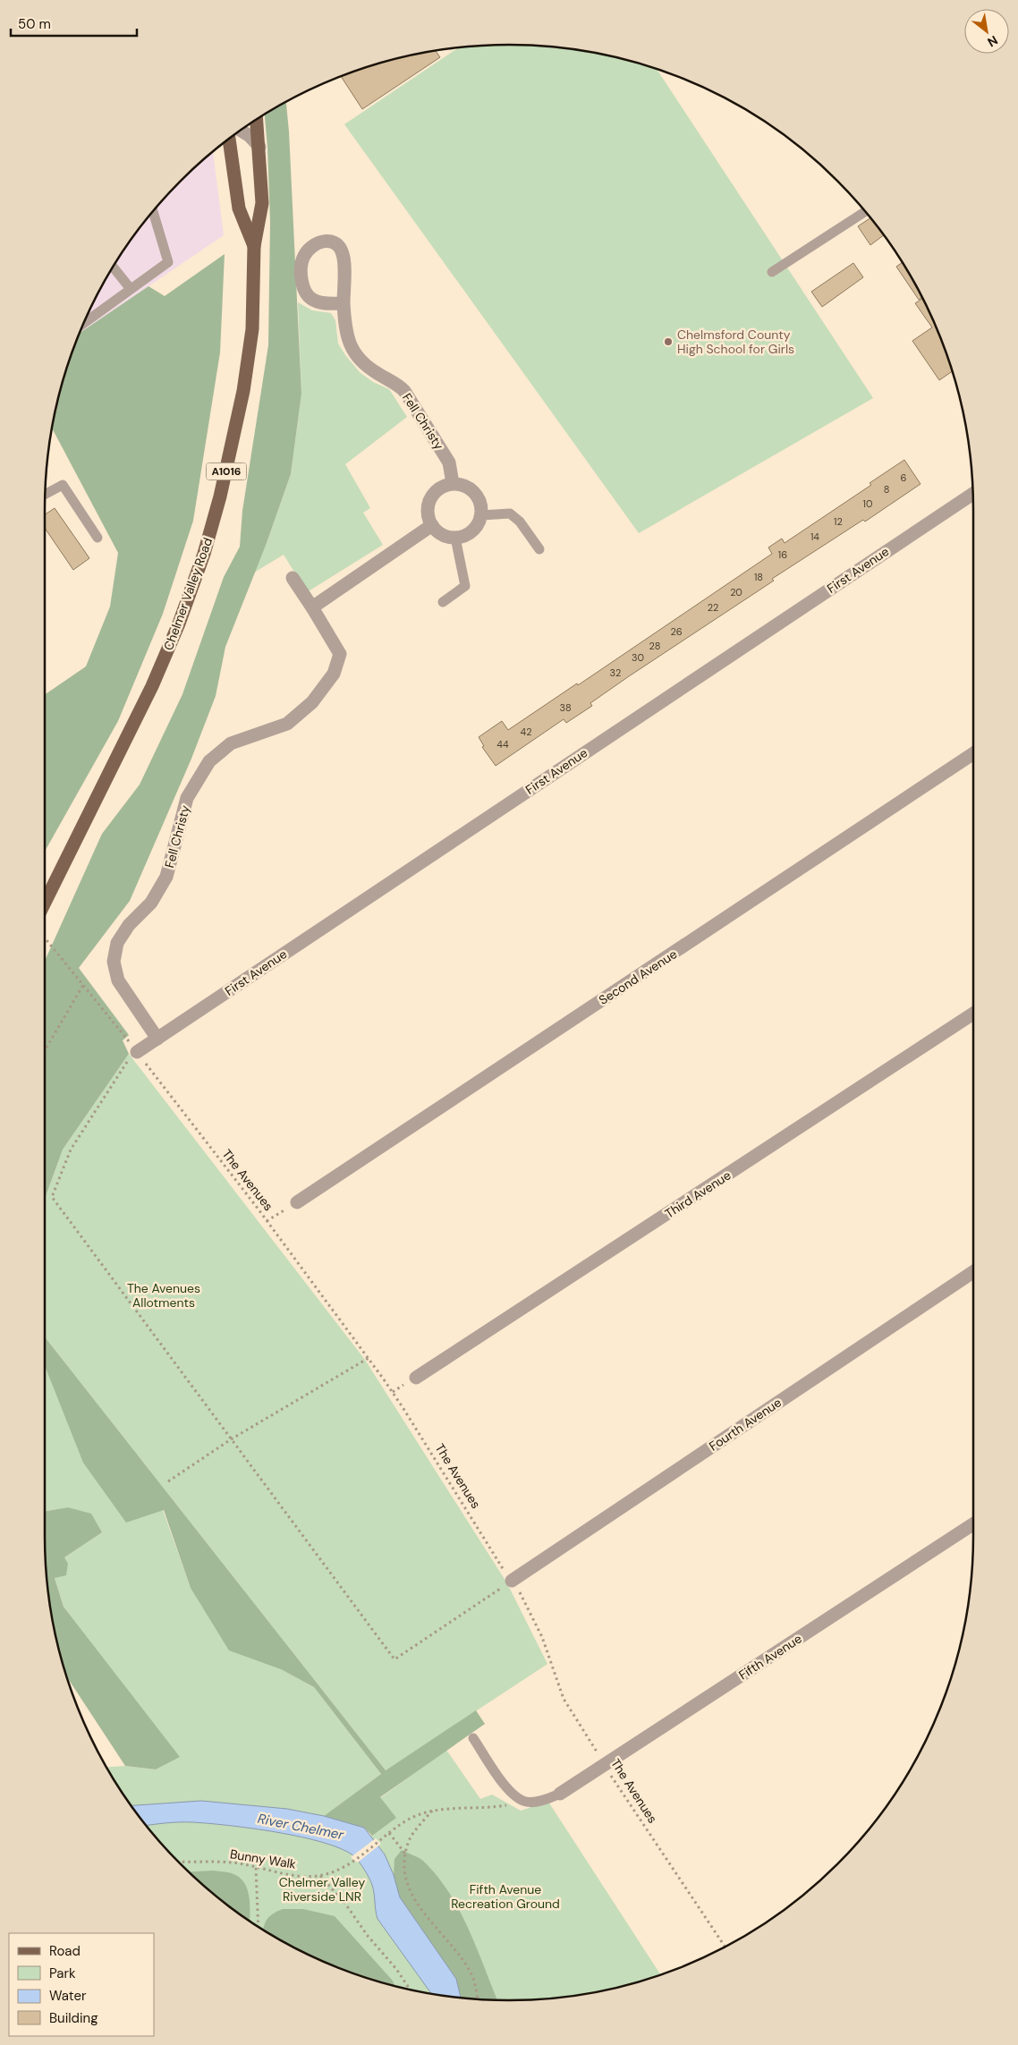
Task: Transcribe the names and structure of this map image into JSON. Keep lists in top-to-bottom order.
{
  "streets": {
    "main road": ["A1016", "Chelmer Valley Road"],
    "street": [
      "Fell Christy",
      "First Avenue",
      "Second Avenue",
      "Third Avenue",
      "Fourth Avenue",
      "Fifth Avenue"
    ],
    "path": ["The Avenues", "Bunny Walk"]
  },
  "crossings": [
    ["Fell Christy", "First Avenue"],
    ["First Avenue", "The Avenues"],
    ["The Avenues", "Fourth Avenue"],
    ["The Avenues", "Fifth Avenue"]
  ],
  "water": ["River Chelmer"],
  "parks": ["The Avenues Allotments", "Chelmer Valley Riverside LNR", "Fifth Avenue Recreation Ground"],
  "places": ["Chelmsford County High School for Girls"],
  "house_numbers": [
    "6",
    "8",
    "10",
    "12",
    "14",
    "16",
    "18",
    "20",
    "22",
    "26",
    "28",
    "30",
    "32",
    "38",
    "42",
    "44"
  ],
  "legend": [
    "Road",
    "Park",
    "Water",
    "Building"
  ],
  "scale_bar": "50 m",
  "north": "bottom right"
}
